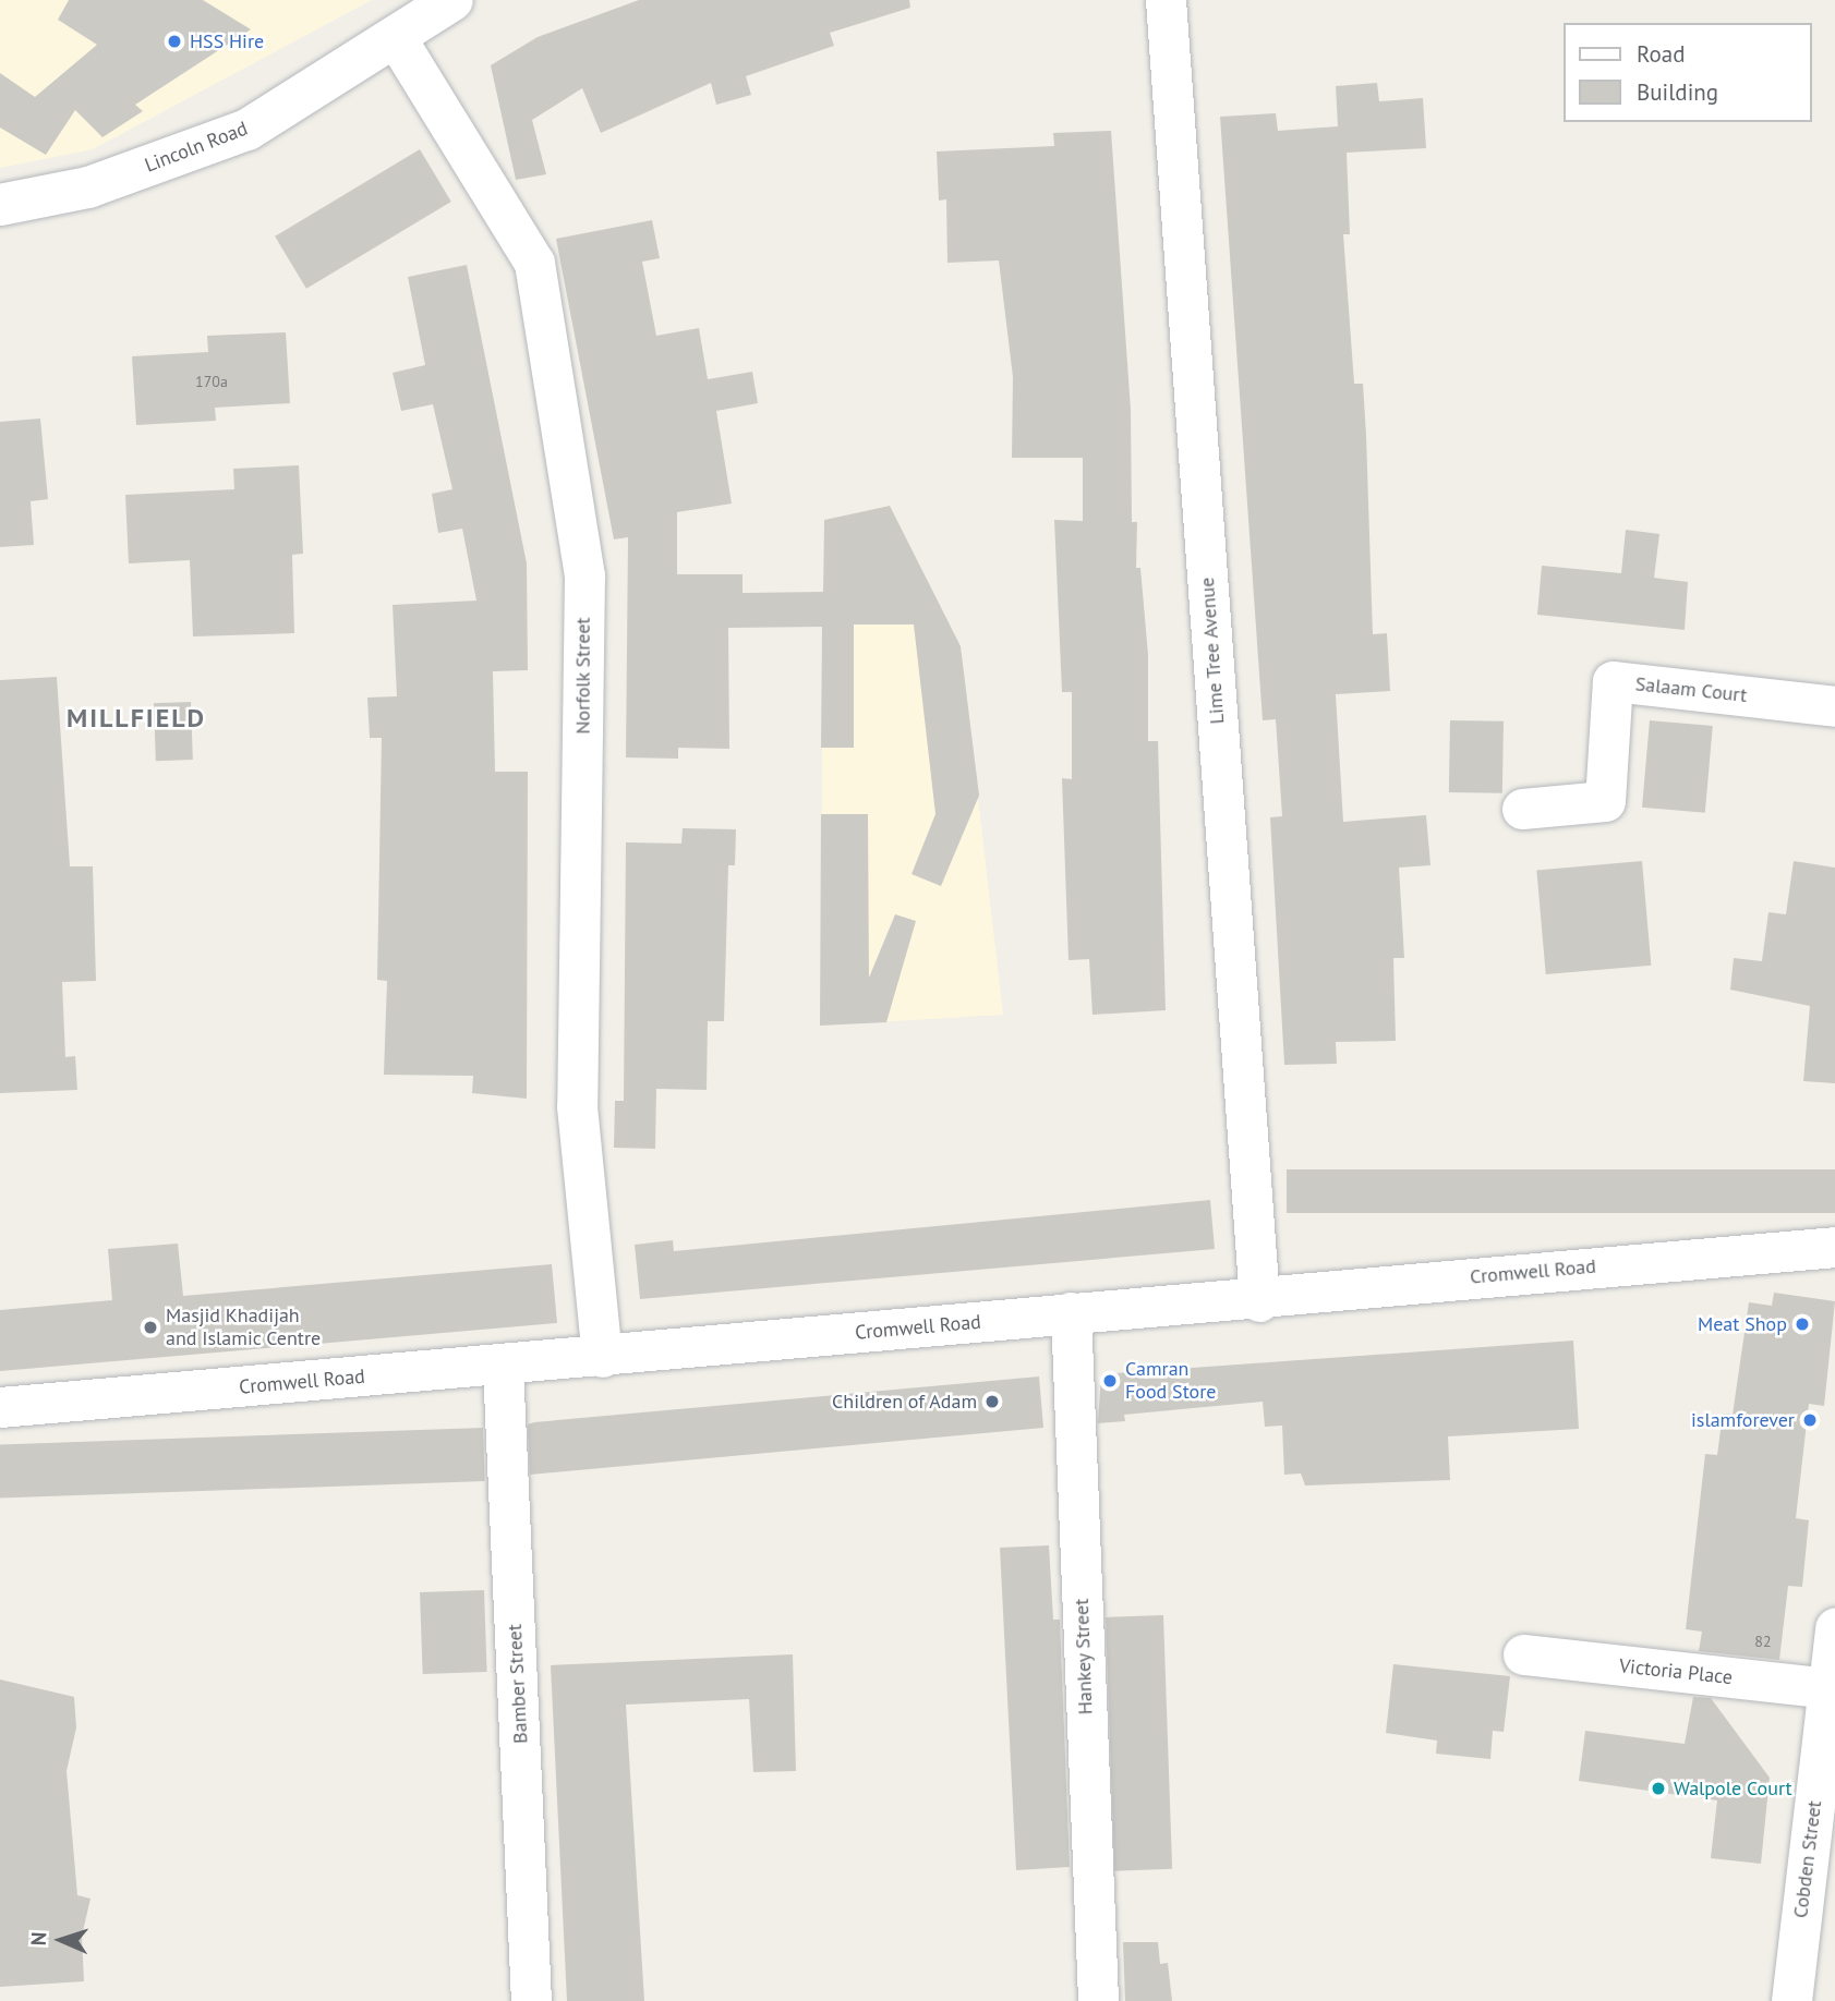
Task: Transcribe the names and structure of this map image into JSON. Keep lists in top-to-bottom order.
{
  "streets": {
    "street": [
      "Lincoln Road",
      "Lime Tree Avenue",
      "Norfolk Street",
      "Salaam Court",
      "Cromwell Road",
      "Hankey Street",
      "Victoria Place",
      "Bamber Street",
      "Cobden Street"
    ]
  },
  "crossings": [
    ["Lincoln Road", "Norfolk Street"],
    ["Lime Tree Avenue", "Cromwell Road"],
    ["Norfolk Street", "Cromwell Road"],
    ["Cromwell Road", "Hankey Street"],
    ["Cromwell Road", "Bamber Street"],
    ["Victoria Place", "Cobden Street"]
  ],
  "districts": ["MILLFIELD"],
  "places": [
    "HSS Hire",
    "Meat Shop",
    "Masjid Khadijah and Islamic Centre",
    "Camran Food Store",
    "Children of Adam",
    "islamforever",
    "Walpole Court"
  ],
  "house_numbers": ["170a", "82"],
  "legend": ["Road", "Building"],
  "north": "left"
}
